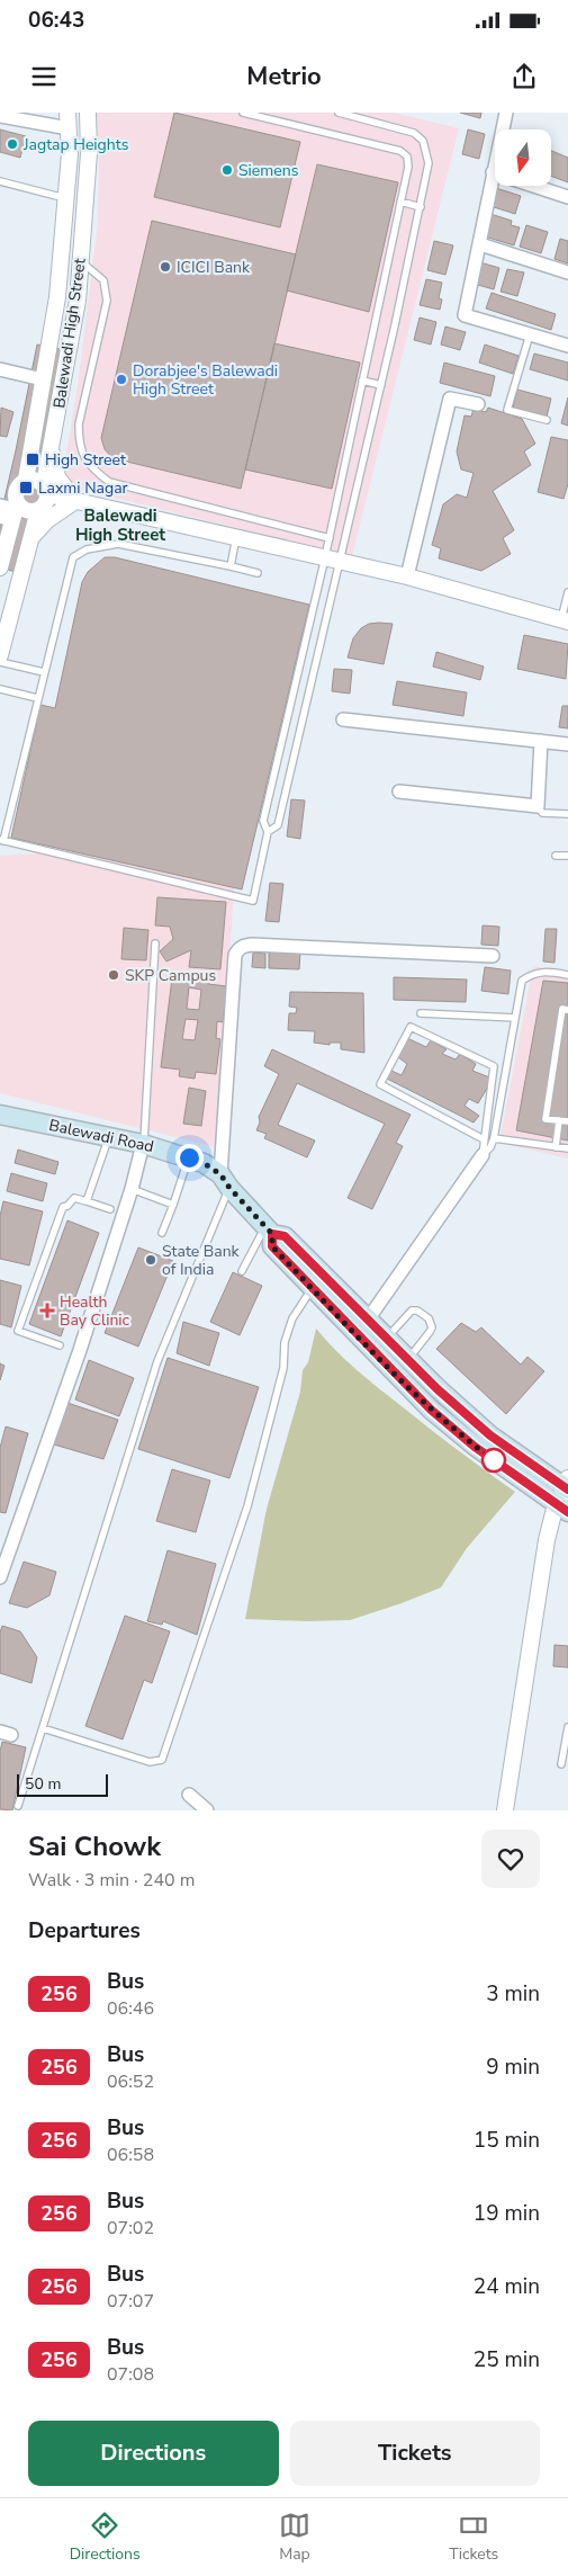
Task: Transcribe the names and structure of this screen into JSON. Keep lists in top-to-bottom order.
{
  "streets": {
    "main road": ["Balewadi Road"],
    "street": ["Balewadi High Street"]
  },
  "districts": ["Balewadi High Street"],
  "places": {
    "other": [
      "Jagtap Heights",
      "Siemens",
      "ICICI Bank",
      "Dorabjee's Balewadi High Street",
      "SKP Campus",
      "State Bank of India"
    ],
    "transit": ["High Street", "Laxmi Nagar"],
    "health": ["Health Bay Clinic"]
  },
  "lines": ["bus line 256"],
  "scale_bar": "50 m",
  "north": "bottom",
  "page": {
    "status": "06:43",
    "header": "Metrio",
    "scale": "50 m",
    "heading": [
      ["Sai Chowk", "Walk · 3 min · 240 m"],
      "Departures"
    ],
    "list": [
      {
        "mark": "256",
        "name": "Bus",
        "note": "06:46",
        "value": "3 min"
      },
      {
        "mark": "256",
        "name": "Bus",
        "note": "06:52",
        "value": "9 min"
      },
      {
        "mark": "256",
        "name": "Bus",
        "note": "06:58",
        "value": "15 min"
      },
      {
        "mark": "256",
        "name": "Bus",
        "note": "07:02",
        "value": "19 min"
      },
      {
        "mark": "256",
        "name": "Bus",
        "note": "07:07",
        "value": "24 min"
      },
      {
        "mark": "256",
        "name": "Bus",
        "note": "07:08",
        "value": "25 min"
      }
    ],
    "buttons": ["Directions", "Tickets"],
    "tabs": ["Directions", "Map", "Tickets"]
  }
}
